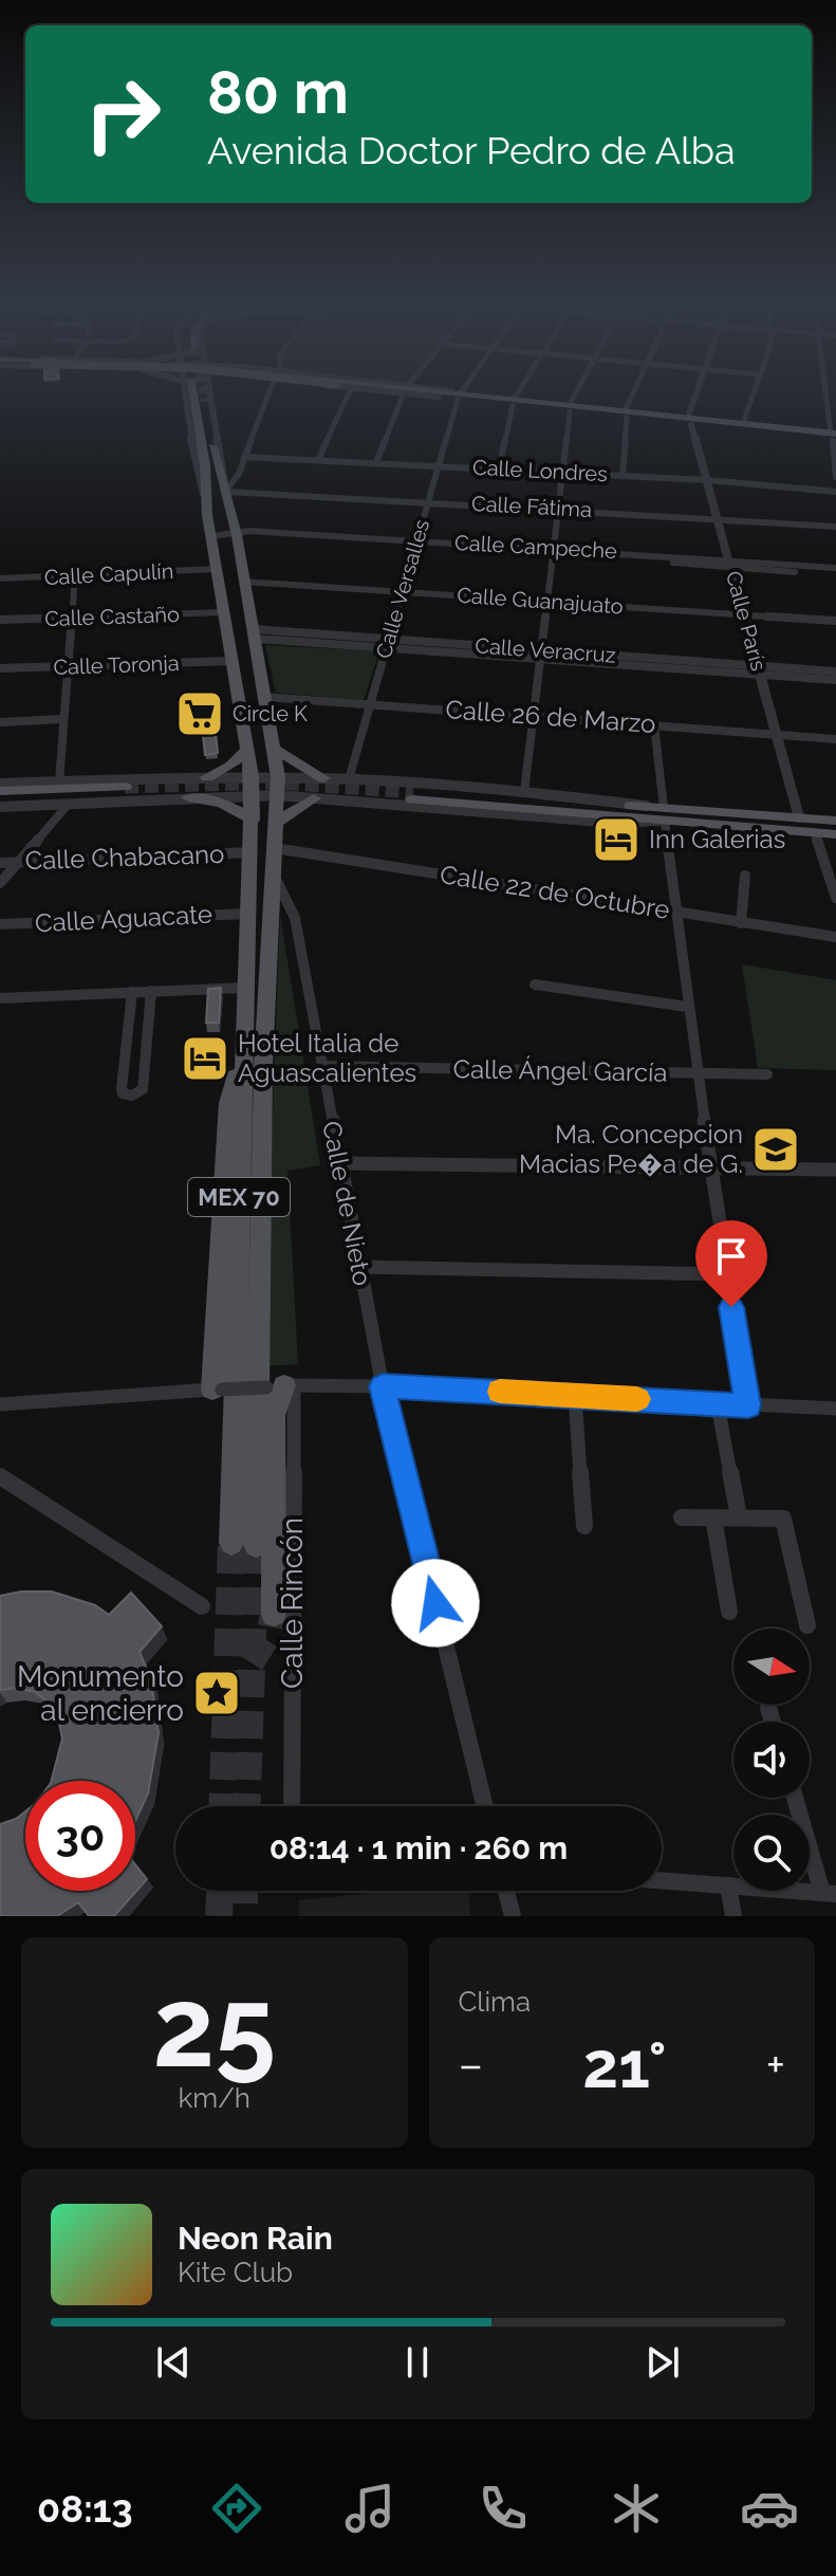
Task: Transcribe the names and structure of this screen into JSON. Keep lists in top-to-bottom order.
{
  "streets": {
    "main road": ["MEX 70"],
    "street": [
      "Calle Londres",
      "Calle Fátima",
      "Calle Campeche",
      "Calle Capulín",
      "Calle Versalles",
      "Calle Guanajuato",
      "Calle Castaño",
      "Calle París",
      "Calle Veracruz",
      "Calle Toronja",
      "Calle 26 de Marzo",
      "Calle Chabacano",
      "Calle 22 de Octubre",
      "Calle Aguacate",
      "Calle Ángel García",
      "Calle de Nieto",
      "Calle Rincón"
    ]
  },
  "crossings": [
    ["Calle Londres", "Calle Versalles"],
    ["Calle Londres", "Calle París"],
    ["Calle Fátima", "Calle Versalles"],
    ["Calle Fátima", "Calle París"],
    ["Calle Fátima", "MEX 70"],
    ["Calle Campeche", "Calle Versalles"],
    ["Calle Campeche", "Calle París"],
    ["Calle Campeche", "MEX 70"],
    ["Calle Capulín", "MEX 70"],
    ["Calle Versalles", "Calle Guanajuato"],
    ["Calle Versalles", "Calle Veracruz"],
    ["Calle Versalles", "Calle 26 de Marzo"],
    ["Calle Guanajuato", "Calle París"],
    ["Calle Guanajuato", "MEX 70"],
    ["Calle Castaño", "MEX 70"],
    ["Calle París", "Calle Veracruz"],
    ["Calle París", "Calle 26 de Marzo"],
    ["Calle Veracruz", "MEX 70"],
    ["Calle Toronja", "MEX 70"],
    ["Calle 26 de Marzo", "MEX 70"],
    ["Calle Chabacano", "MEX 70"],
    ["Calle 22 de Octubre", "MEX 70"],
    ["Calle Aguacate", "MEX 70"],
    ["Calle Ángel García", "Calle de Nieto"],
    ["MEX 70", "Calle de Nieto"]
  ],
  "places": {
    "supermarket": ["Circle K"],
    "hotel": ["Inn Galerias", "Hotel Italia de Aguascalientes"],
    "school or university": ["Ma. Concepcion Macias Pe�a de G."],
    "place": ["Monumento al encierro"]
  },
  "north": "right",
  "page": {
    "turn": ["80 m", "Avenida Doctor Pedro de Alba"],
    "limit": "30",
    "trip": "08:14 · 1 min · 260 m",
    "tile": [
      ["25", "km/h"],
      "Clima"
    ],
    "heat": ["−", "21°", "+"],
    "song": ["Neon Rain", "Kite Club"],
    "tabs": "08:13"
  }
}
